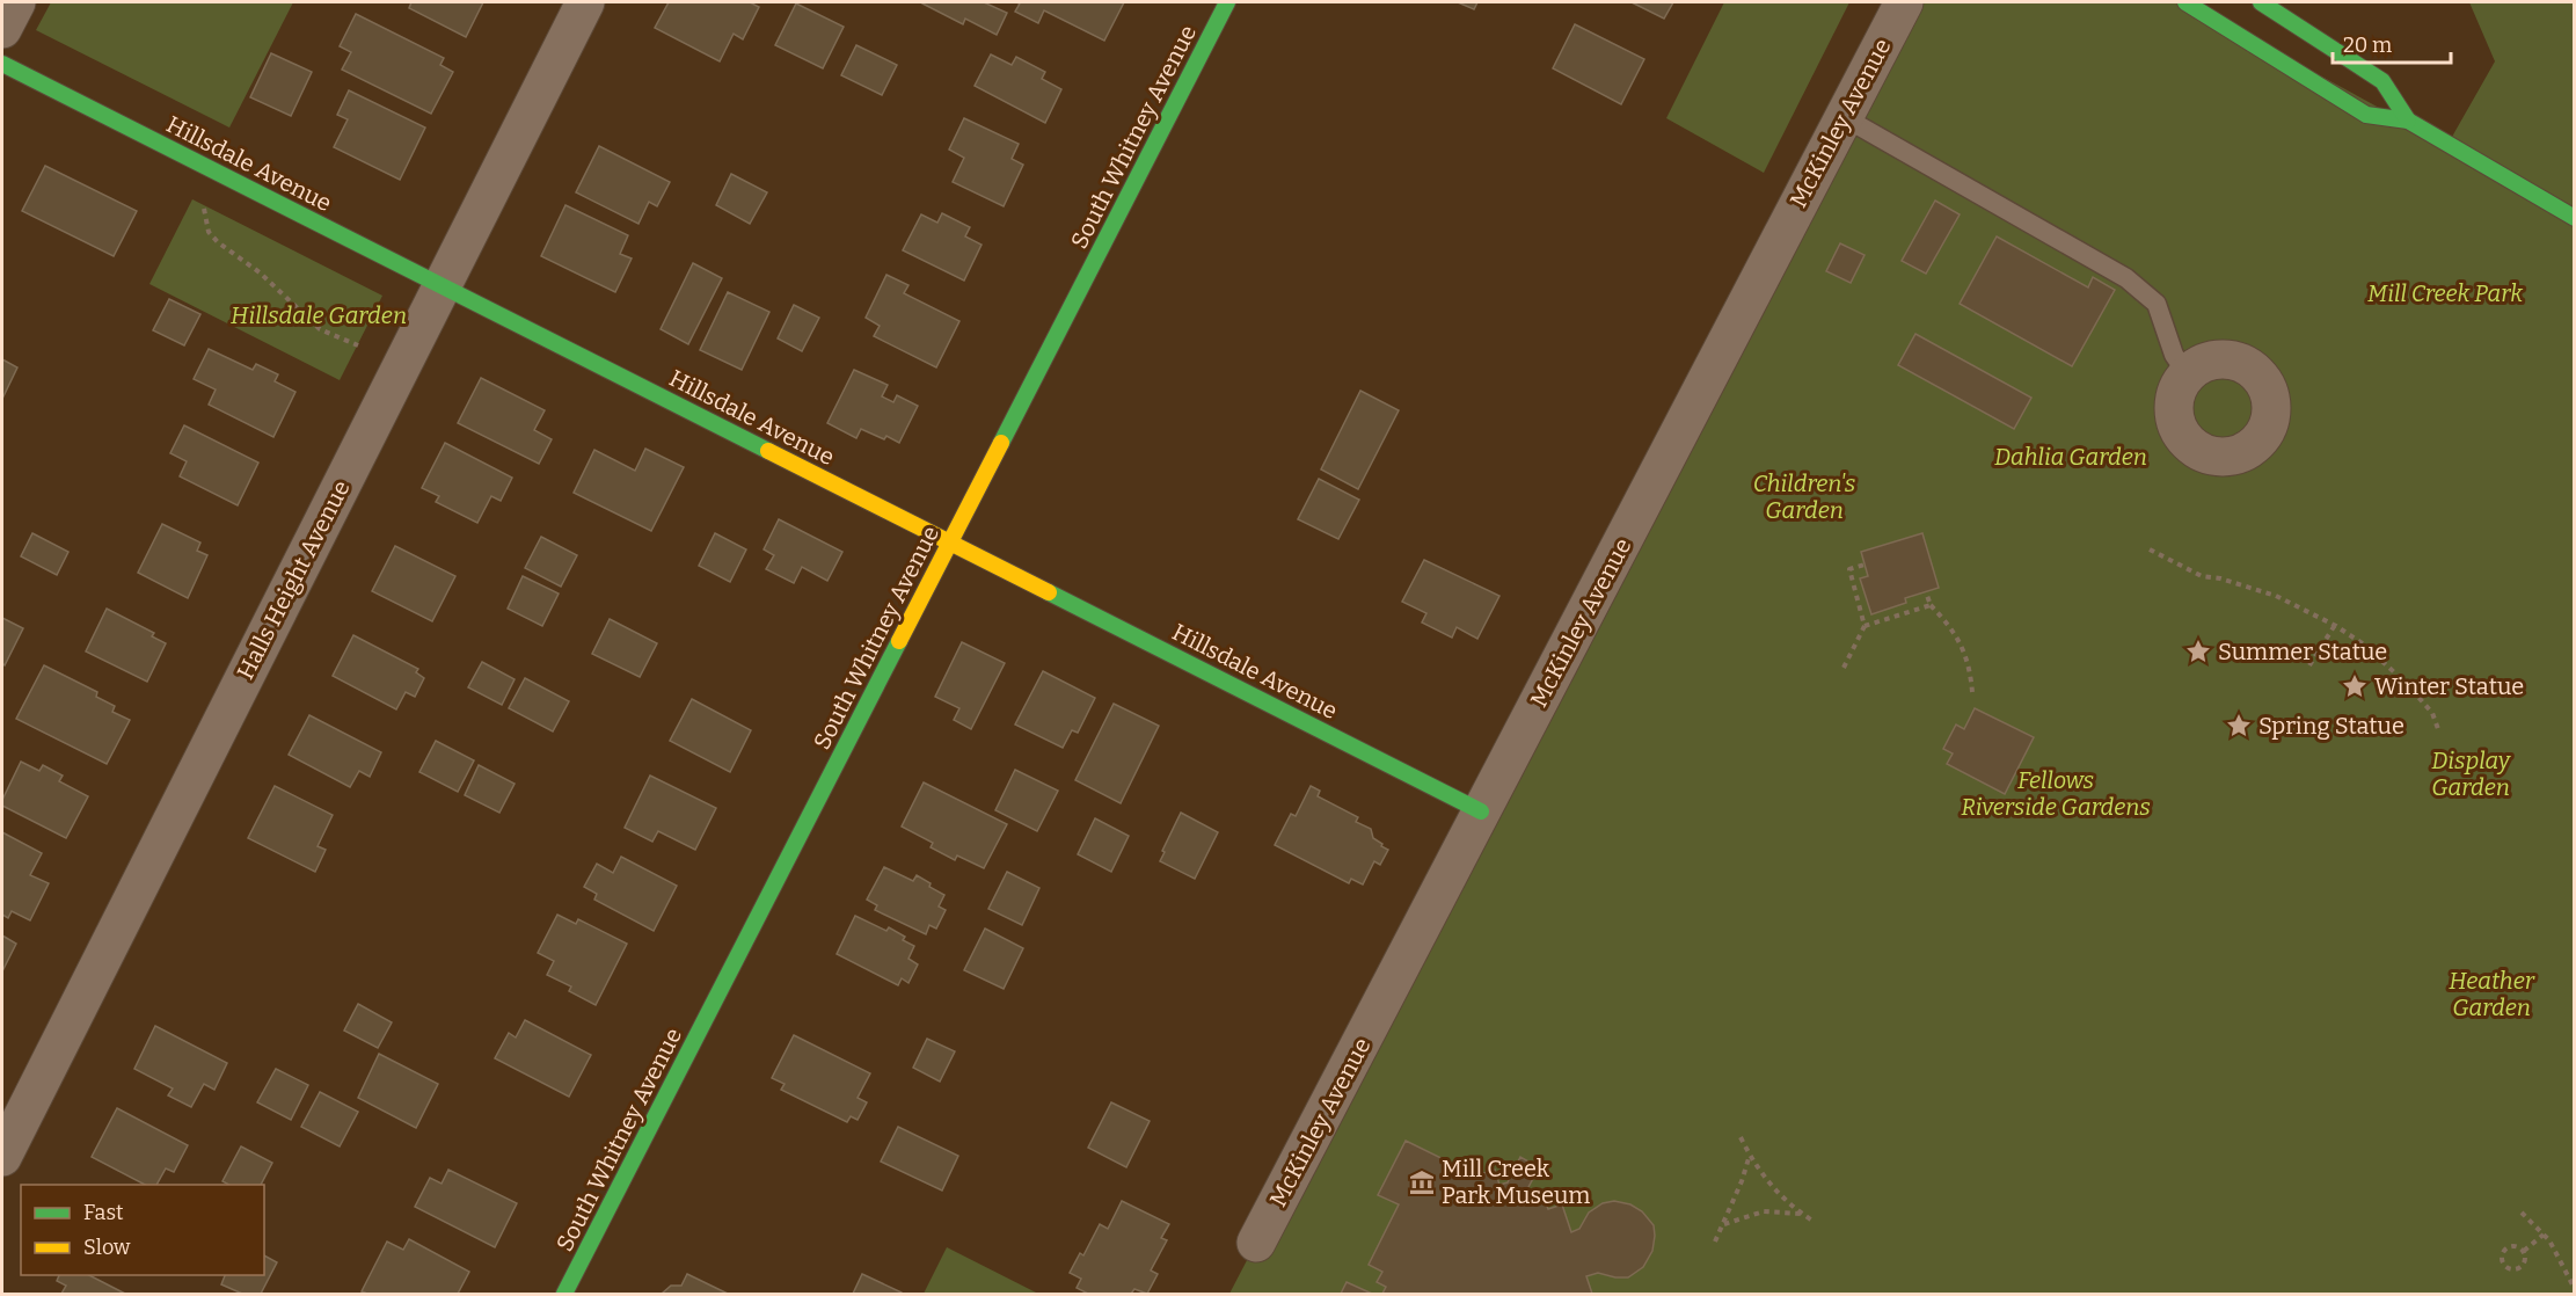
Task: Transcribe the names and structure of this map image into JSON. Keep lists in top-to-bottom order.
{
  "streets": {
    "street": [
      "McKinley Avenue",
      "South Whitney Avenue",
      "Hillsdale Avenue",
      "Halls Height Avenue"
    ]
  },
  "crossings": [
    ["McKinley Avenue", "Hillsdale Avenue"],
    ["South Whitney Avenue", "Hillsdale Avenue"],
    ["Hillsdale Avenue", "Halls Height Avenue"]
  ],
  "parks": [
    "Mill Creek Park",
    "Hillsdale Garden",
    "Dahlia Garden",
    "Children's Garden",
    "Display Garden",
    "Fellows Riverside Gardens",
    "Heather Garden"
  ],
  "places": {
    "place": ["Summer Statue", "Winter Statue", "Spring Statue"],
    "museum": ["Mill Creek Park Museum"]
  },
  "legend": ["Fast", "Slow"],
  "scale_bar": "20 m"
}
